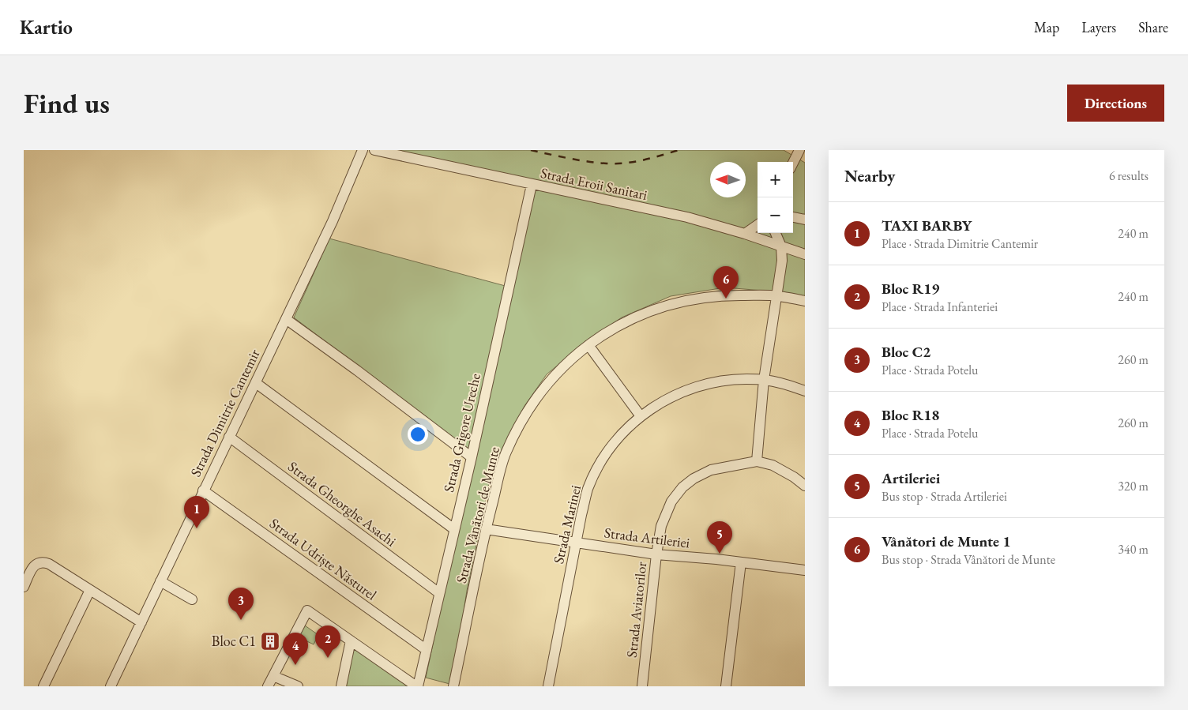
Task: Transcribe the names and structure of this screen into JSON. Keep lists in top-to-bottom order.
{
  "streets": {
    "street": [
      "Strada Eroii Sanitari",
      "Strada Dimitrie Cantemir",
      "Strada Grigore Ureche",
      "Strada Gheorghe Asachi",
      "Strada Vânători de Munte",
      "Strada Marinei",
      "Strada Artileriei",
      "Strada Udriște Năsturel",
      "Strada Aviatorilor"
    ]
  },
  "crossings": [
    ["Strada Eroii Sanitari", "Strada Grigore Ureche"],
    ["Strada Dimitrie Cantemir", "Strada Gheorghe Asachi"],
    ["Strada Dimitrie Cantemir", "Strada Udriște Năsturel"],
    ["Strada Grigore Ureche", "Strada Gheorghe Asachi"],
    ["Strada Grigore Ureche", "Strada Udriște Năsturel"],
    ["Strada Vânători de Munte", "Strada Artileriei"],
    ["Strada Marinei", "Strada Artileriei"],
    ["Strada Artileriei", "Strada Aviatorilor"]
  ],
  "places": {
    "building": ["Bloc C1"]
  },
  "north": "left",
  "page": {
    "header": "Kartio",
    "nav": ["Map", "Layers", "Share"],
    "buttons": "Directions",
    "title": "Find us",
    "heading": ["Nearby", "6 results"],
    "map_buttons": ["+", "−"],
    "list": [
      {
        "mark": "1",
        "name": "TAXI BARBY",
        "note": "Place · Strada Dimitrie Cantemir",
        "value": "240 m"
      },
      {
        "mark": "2",
        "name": "Bloc R19",
        "note": "Place · Strada Infanteriei",
        "value": "240 m"
      },
      {
        "mark": "3",
        "name": "Bloc C2",
        "note": "Place · Strada Potelu",
        "value": "260 m"
      },
      {
        "mark": "4",
        "name": "Bloc R18",
        "note": "Place · Strada Potelu",
        "value": "260 m"
      },
      {
        "mark": "5",
        "name": "Artileriei",
        "note": "Bus stop · Strada Artileriei",
        "value": "320 m"
      },
      {
        "mark": "6",
        "name": "Vânători de Munte 1",
        "note": "Bus stop · Strada Vânători de Munte",
        "value": "340 m"
      }
    ],
    "pins": [
      "6",
      "1",
      "5",
      "3",
      "2",
      "4"
    ]
  }
}
